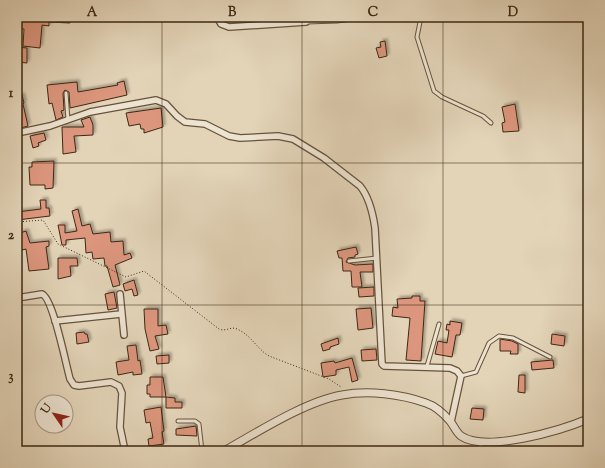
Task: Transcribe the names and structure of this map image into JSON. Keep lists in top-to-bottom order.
{
  "north": "top left",
  "grid": {
    "columns": [
      "A",
      "B",
      "C",
      "D"
    ],
    "rows": ["1", "2", "3"]
  }
}
